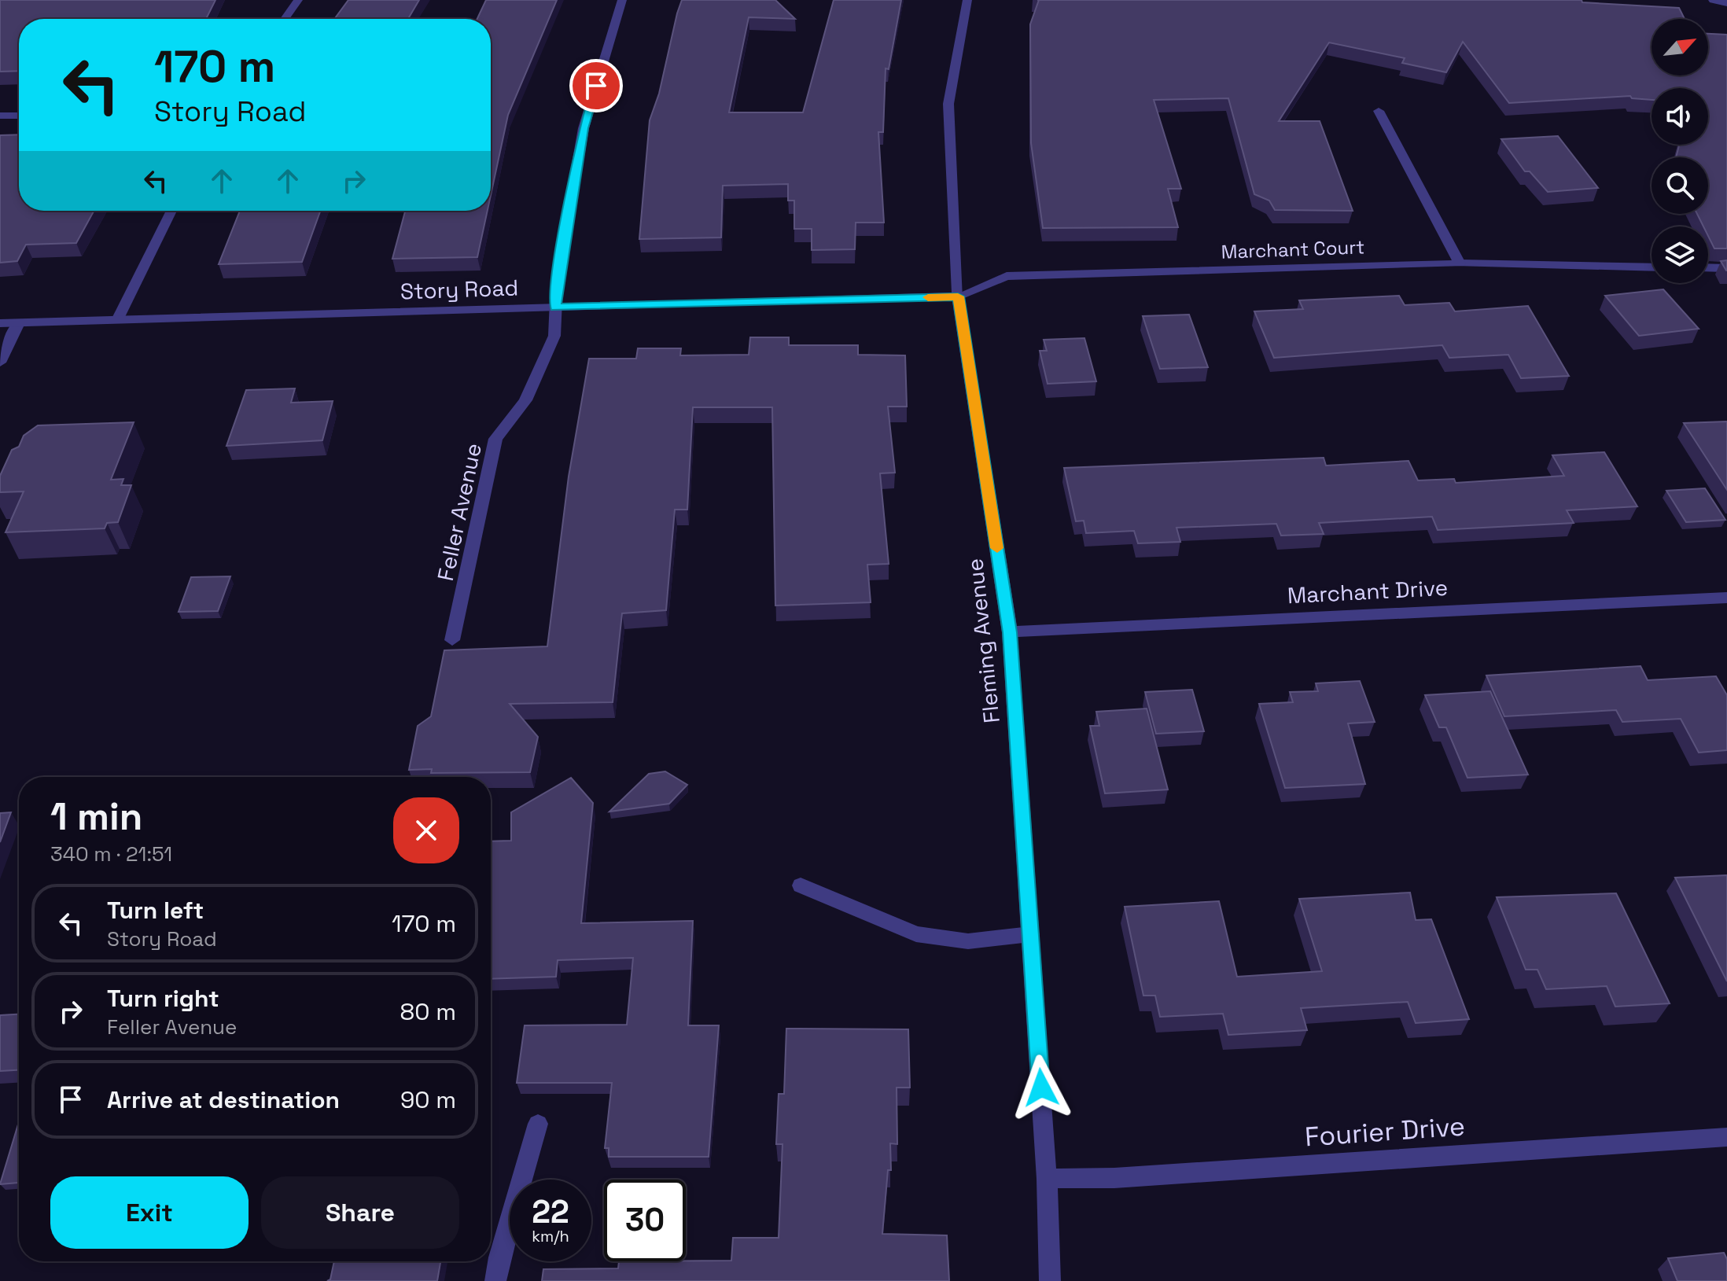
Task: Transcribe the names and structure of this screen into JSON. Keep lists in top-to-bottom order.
{
  "streets": {
    "street": [
      "Marchant Court",
      "Story Road",
      "Feller Avenue",
      "Marchant Drive",
      "Fleming Avenue",
      "Fourier Drive"
    ]
  },
  "crossings": [
    ["Marchant Court", "Story Road"],
    ["Marchant Court", "Fleming Avenue"],
    ["Story Road", "Feller Avenue"],
    ["Story Road", "Fleming Avenue"],
    ["Marchant Drive", "Fleming Avenue"],
    ["Fleming Avenue", "Fourier Drive"]
  ],
  "north": "top right",
  "page": {
    "turn": ["170 m", "Story Road"],
    "heading": ["1 min", "340 m · 21:51"],
    "list": [
      {
        "name": "Turn left",
        "note": "Story Road",
        "value": "170 m"
      },
      {
        "name": "Turn right",
        "note": "Feller Avenue",
        "value": "80 m"
      },
      {
        "name": "Arrive at destination",
        "value": "90 m"
      }
    ],
    "buttons": ["Exit", "Share"],
    "speed": "22 km/h",
    "limit": "30"
  }
}
